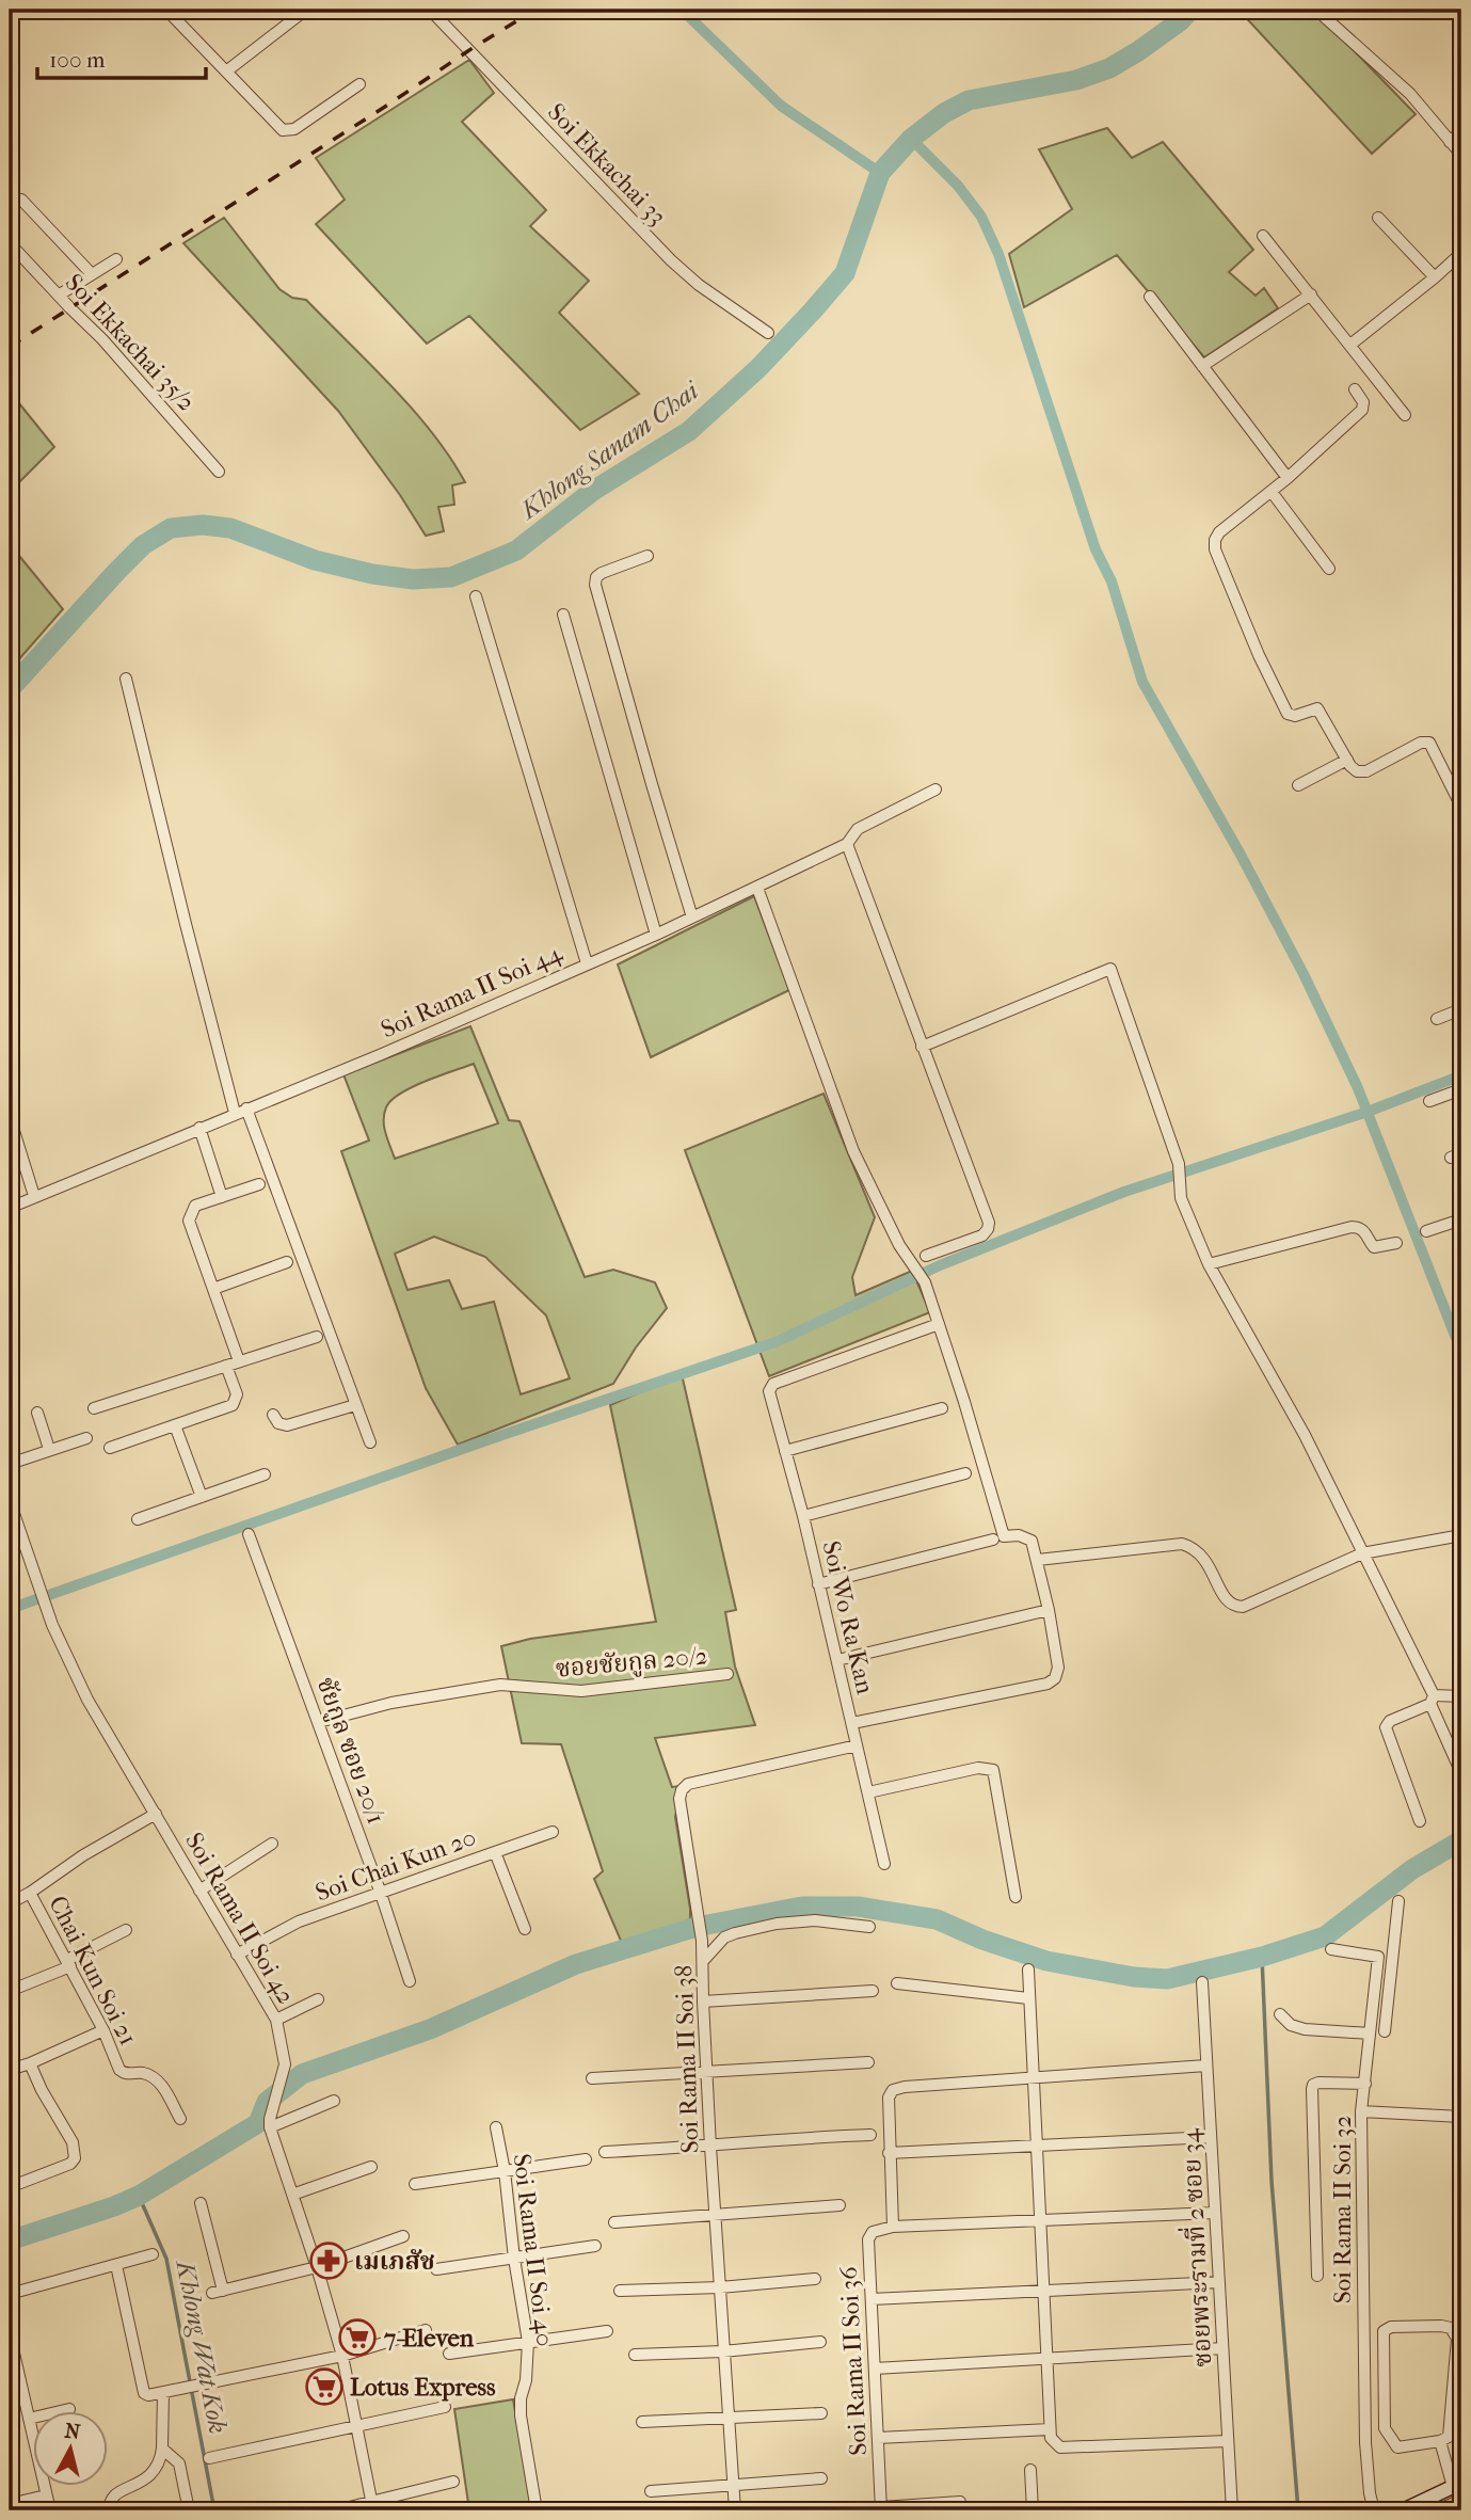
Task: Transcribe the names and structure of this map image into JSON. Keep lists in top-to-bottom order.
{
  "streets": {
    "street": [
      "Soi Ekkachai 33",
      "Soi Ekkachai 35/2",
      "Soi Rama II Soi 44",
      "Soi Wo Ra Kan",
      "ซอยชัยกูล 20/2",
      "ชัยกูล ซอย 20/1",
      "Soi Chai Kun 20",
      "Soi Rama II Soi 42",
      "Chai Kun Soi 21",
      "Soi Rama II Soi 38",
      "Soi Rama II Soi 32",
      "ซอยพระรามที่ 2 ซอย 34",
      "Soi Rama II Soi 40",
      "Soi Rama II Soi 36"
    ]
  },
  "crossings": [
    ["Soi Wo Ra Kan", "Soi Rama II Soi 38"],
    ["ซอยชัยกูล 20/2", "ชัยกูล ซอย 20/1"],
    ["ชัยกูล ซอย 20/1", "Soi Chai Kun 20"],
    ["Soi Chai Kun 20", "Soi Rama II Soi 42"]
  ],
  "water": ["Khlong Sanam Chai", "Khlong Wat Kok"],
  "places": {
    "pharmacy": ["เมเภสัช"],
    "supermarket": ["7-Eleven", "Lotus Express"]
  },
  "scale_bar": "100 m",
  "north": "top"
}
